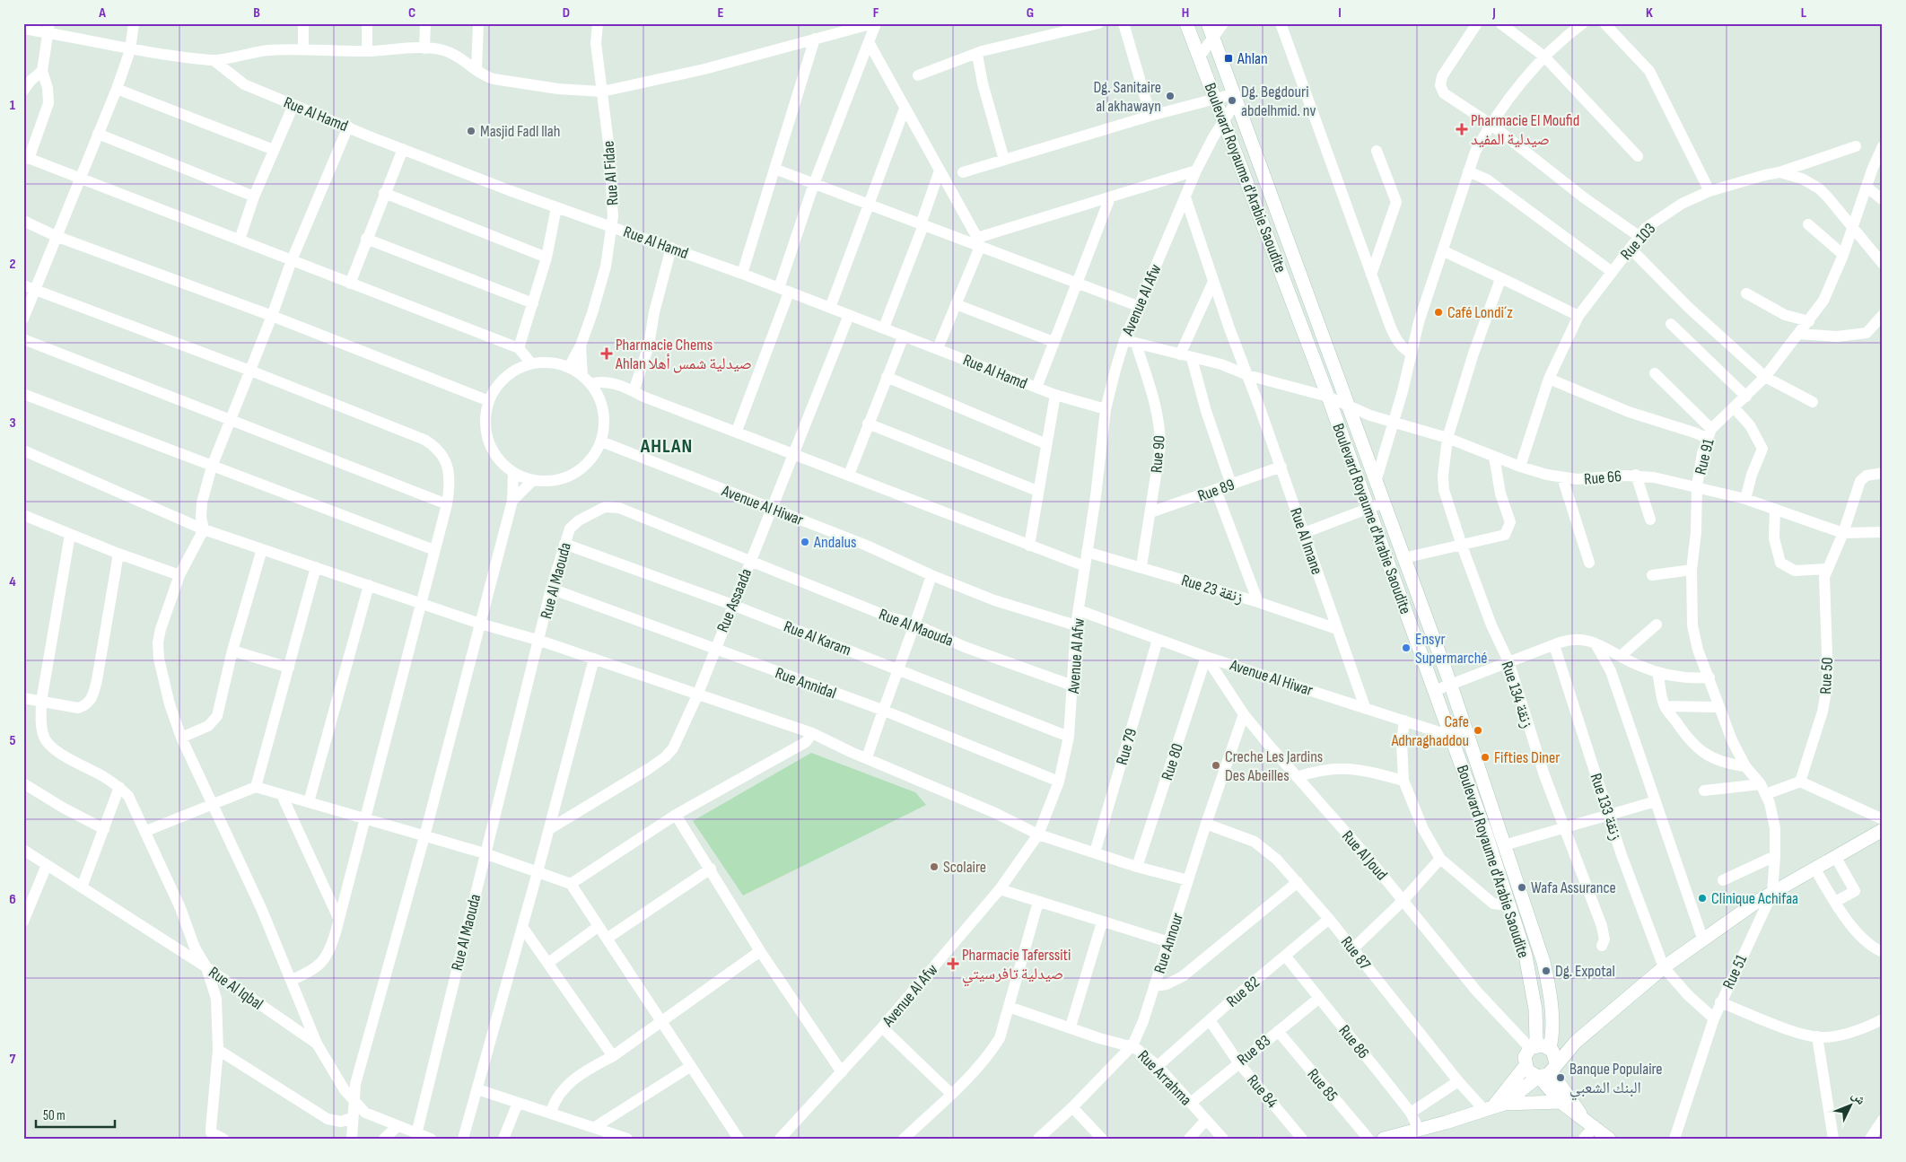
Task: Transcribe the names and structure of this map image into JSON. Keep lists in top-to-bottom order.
{
  "streets": {
    "main road": ["Boulevard Royaume d'Arabie Saoudite"],
    "street": [
      "Rue Al Hamd",
      "Rue Al Fidae",
      "Rue 103",
      "Avenue Al Afw",
      "Rue 90",
      "Rue 91",
      "Rue 66",
      "Rue 89",
      "Avenue Al Hiwar",
      "Rue Al Imane",
      "Rue Al Maouda",
      "Rue 23 زنقة",
      "Rue Assaada",
      "Rue Al Karam",
      "Rue 50",
      "Rue Annidal",
      "Rue 134 زنقة",
      "Rue 79",
      "Rue 80",
      "Rue 133 زنقة",
      "Rue Al Joud",
      "Rue Annour",
      "Rue 87",
      "Rue 51",
      "Rue Al Iqbal",
      "Rue 82",
      "Rue 86",
      "Rue 83",
      "Rue Arrahma",
      "Rue 85",
      "Rue 84"
    ]
  },
  "crossings": [
    ["Rue Al Hamd", "Rue Al Fidae"],
    ["Rue Al Hamd", "Avenue Al Afw"],
    ["Rue Al Hamd", "Rue Assaada"],
    ["Rue Al Fidae", "Avenue Al Hiwar"],
    ["Boulevard Royaume d'Arabie Saoudite", "Avenue Al Afw"],
    ["Boulevard Royaume d'Arabie Saoudite", "Rue 66"],
    ["Boulevard Royaume d'Arabie Saoudite", "Avenue Al Hiwar"],
    ["Boulevard Royaume d'Arabie Saoudite", "Rue Al Joud"],
    ["Rue 103", "Rue 91"],
    ["Rue 103", "Rue 66"],
    ["Avenue Al Afw", "Avenue Al Hiwar"],
    ["Avenue Al Afw", "Rue Al Imane"],
    ["Avenue Al Afw", "Rue Al Maouda"],
    ["Avenue Al Afw", "Rue 23 زنقة"],
    ["Avenue Al Afw", "Rue Al Karam"],
    ["Avenue Al Afw", "Rue Annidal"],
    ["Rue 90", "Rue 89"],
    ["Rue 90", "Rue 23 زنقة"],
    ["Rue 91", "Rue 66"],
    ["Rue 91", "Rue 51"],
    ["Rue 66", "Rue 50"],
    ["Rue 66", "Rue 134 زنقة"],
    ["Rue 89", "Rue Al Imane"],
    ["Avenue Al Hiwar", "Rue Al Imane"],
    ["Avenue Al Hiwar", "Rue Assaada"],
    ["Avenue Al Hiwar", "Rue 79"],
    ["Avenue Al Hiwar", "Rue 80"],
    ["Avenue Al Hiwar", "Rue Al Joud"],
    ["Rue Al Imane", "Rue 23 زنقة"],
    ["Rue Al Maouda", "Rue Assaada"],
    ["Rue Al Maouda", "Rue Al Karam"],
    ["Rue Al Maouda", "Rue Annidal"],
    ["Rue Al Maouda", "Rue Al Iqbal"],
    ["Rue Assaada", "Rue Al Karam"],
    ["Rue Assaada", "Rue Annidal"],
    ["Rue 80", "Rue Al Joud"],
    ["Rue Al Joud", "Rue Annour"],
    ["Rue Annour", "Rue 87"],
    ["Rue Annour", "Rue Arrahma"],
    ["Rue 87", "Rue 82"],
    ["Rue 82", "Rue 86"],
    ["Rue 82", "Rue Arrahma"],
    ["Rue 82", "Rue 84"],
    ["Rue 86", "Rue 83"],
    ["Rue 83", "Rue Arrahma"],
    ["Rue 83", "Rue 85"],
    ["Rue 83", "Rue 84"]
  ],
  "districts": ["AHLAN"],
  "places": {
    "transit": ["Ahlan"],
    "other": [
      "Dg. Sanitaire al akhawayn",
      "Dg. Begdouri abdelhmid. nv",
      "Masjid Fadl llah",
      "Café Londi´z",
      "Andalus",
      "Ensyr Supermarché",
      "Cafe Adhraghaddou",
      "Fifties Diner",
      "Creche Les Jardins Des Abeilles",
      "Scolaire",
      "Wafa Assurance",
      "Clinique Achifaa",
      "Dg. Expotal",
      "Banque Populaire البنك الشعبي"
    ],
    "health": ["Pharmacie El Moufid صيدلية المفيد", "Pharmacie Chems Ahlan صيدلية شمس أهلا", "Pharmacie Taferssiti صيدلية تافرسيتي"]
  },
  "scale_bar": "50 m",
  "north": "top right",
  "grid": {
    "columns": [
      "A",
      "B",
      "C",
      "D",
      "E",
      "F",
      "G",
      "H",
      "I",
      "J",
      "K",
      "L"
    ],
    "rows": [
      "1",
      "2",
      "3",
      "4",
      "5",
      "6",
      "7"
    ]
  }
}
